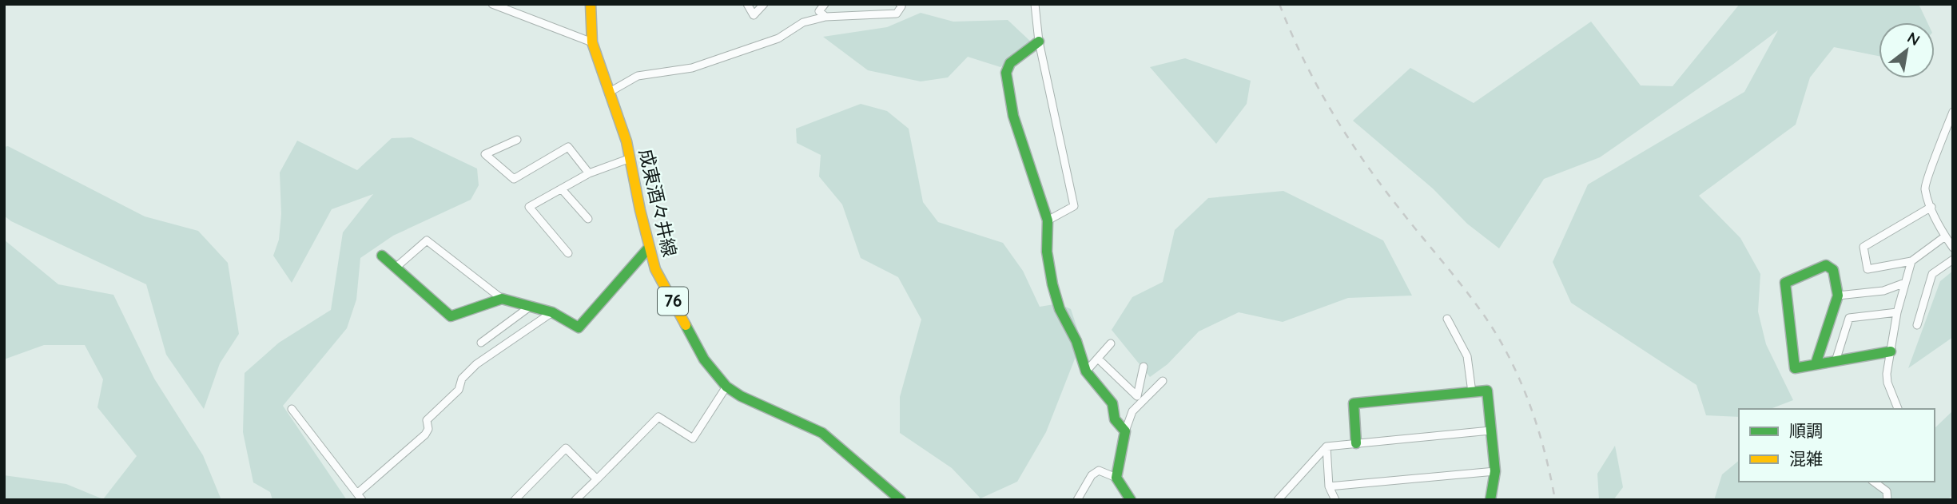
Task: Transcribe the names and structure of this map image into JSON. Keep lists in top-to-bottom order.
{
  "streets": {
    "street": ["成東酒々井線", "76"]
  },
  "legend": ["順調", "混雑"],
  "north": "top right"
}
